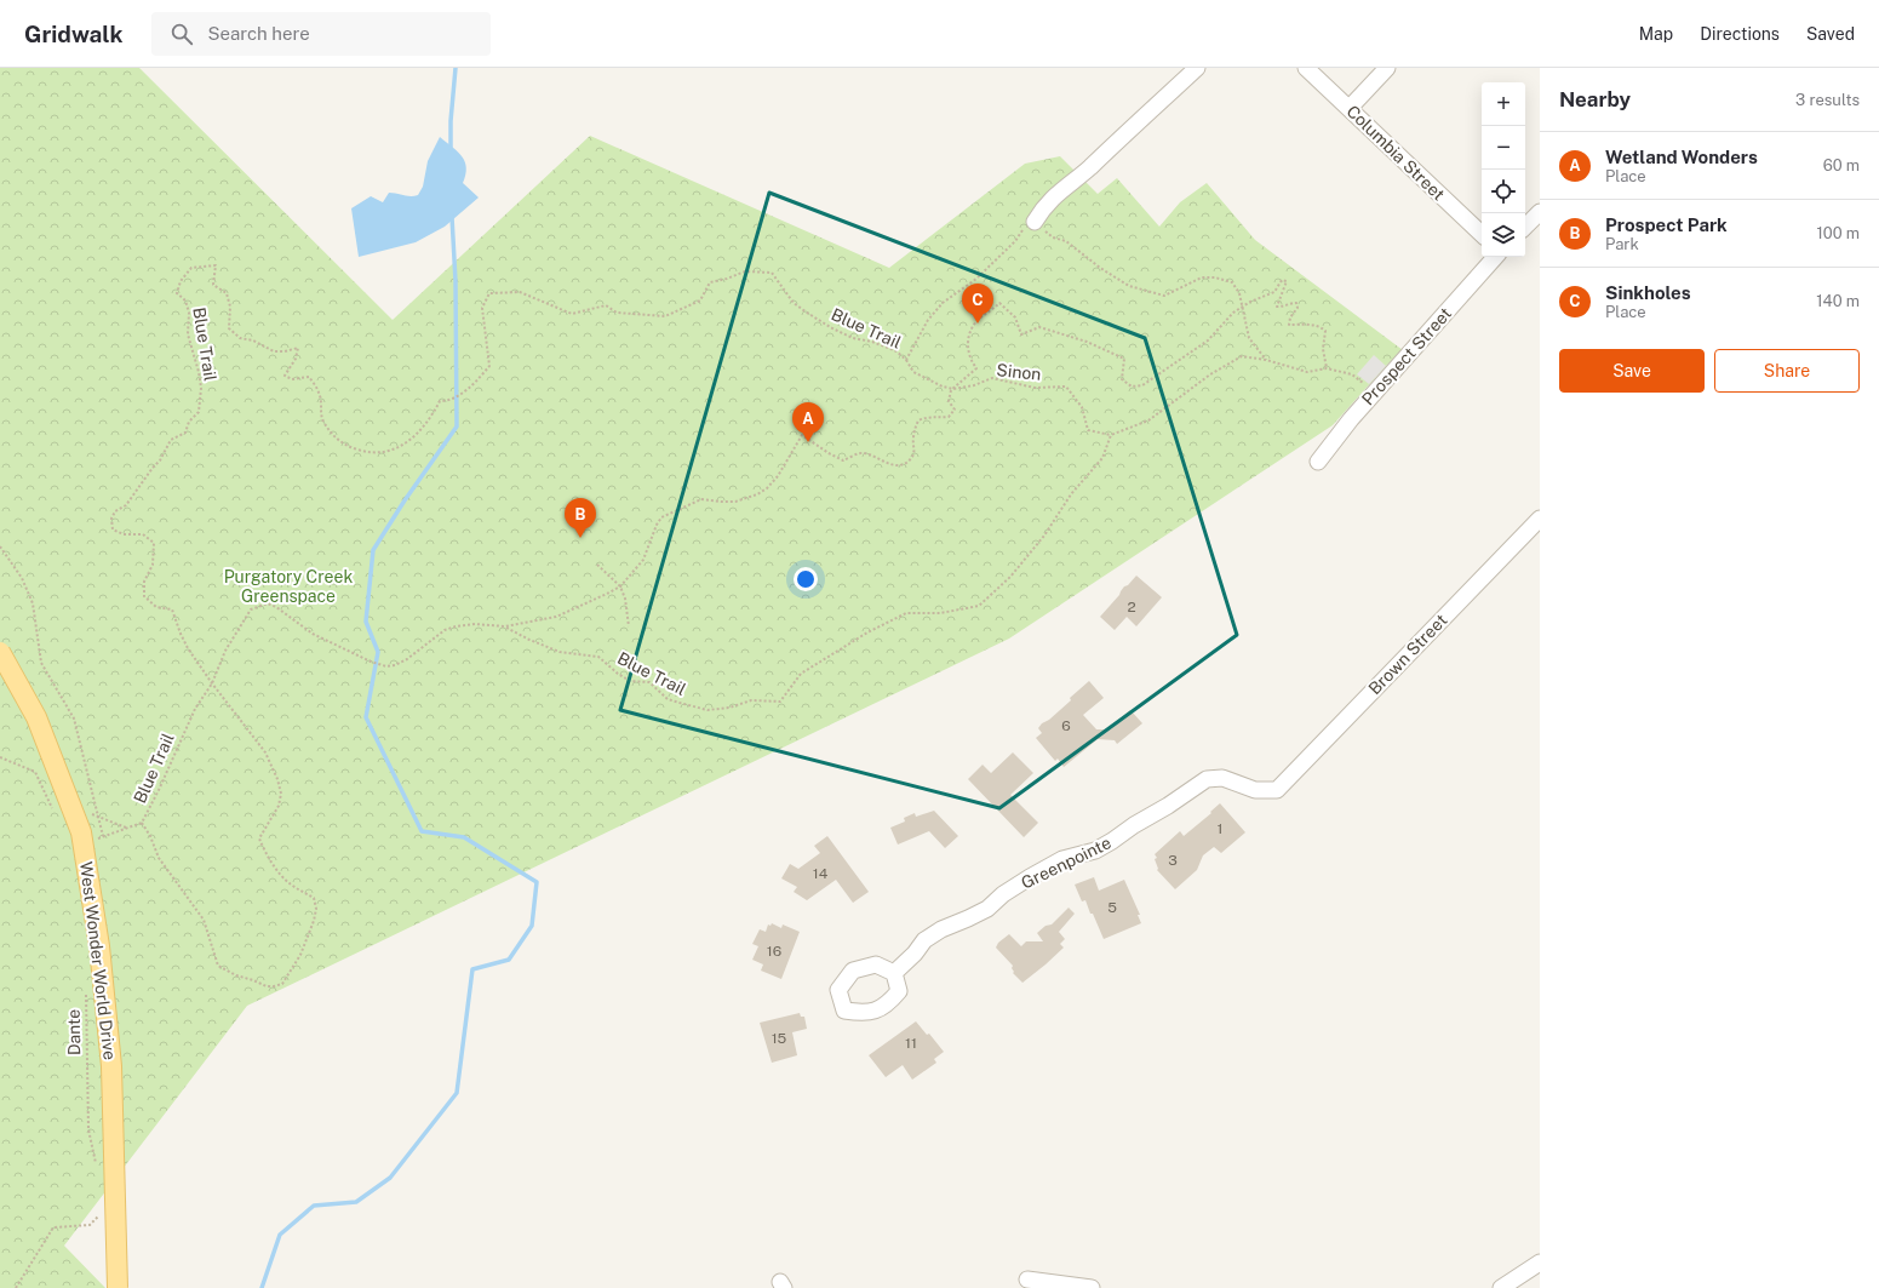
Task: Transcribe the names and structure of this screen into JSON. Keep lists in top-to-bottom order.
{
  "streets": {
    "main road": ["West Wonder World Drive"],
    "street": [
      "Columbia Street",
      "Prospect Street",
      "Brown Street",
      "Greenpointe"
    ],
    "path": ["Blue Trail", "Sinon", "Dante"]
  },
  "crossings": [
    ["Blue Trail", "Sinon"],
    ["Brown Street", "Greenpointe"]
  ],
  "parks": ["Purgatory Creek Greenspace"],
  "house_numbers": [
    "2",
    "6",
    "1",
    "3",
    "14",
    "5",
    "16",
    "15",
    "11"
  ],
  "page": {
    "header": "Gridwalk",
    "search": "Search here",
    "nav": ["Map", "Directions", "Saved"],
    "heading": ["Nearby", "3 results"],
    "map_buttons": ["+", "−"],
    "list": [
      {
        "mark": "A",
        "name": "Wetland Wonders",
        "note": "Place",
        "value": "60 m"
      },
      {
        "mark": "B",
        "name": "Prospect Park",
        "note": "Park",
        "value": "100 m"
      },
      {
        "mark": "C",
        "name": "Sinkholes",
        "note": "Place",
        "value": "140 m"
      }
    ],
    "pins": ["C", "A", "B"],
    "buttons": ["Save", "Share"]
  }
}
